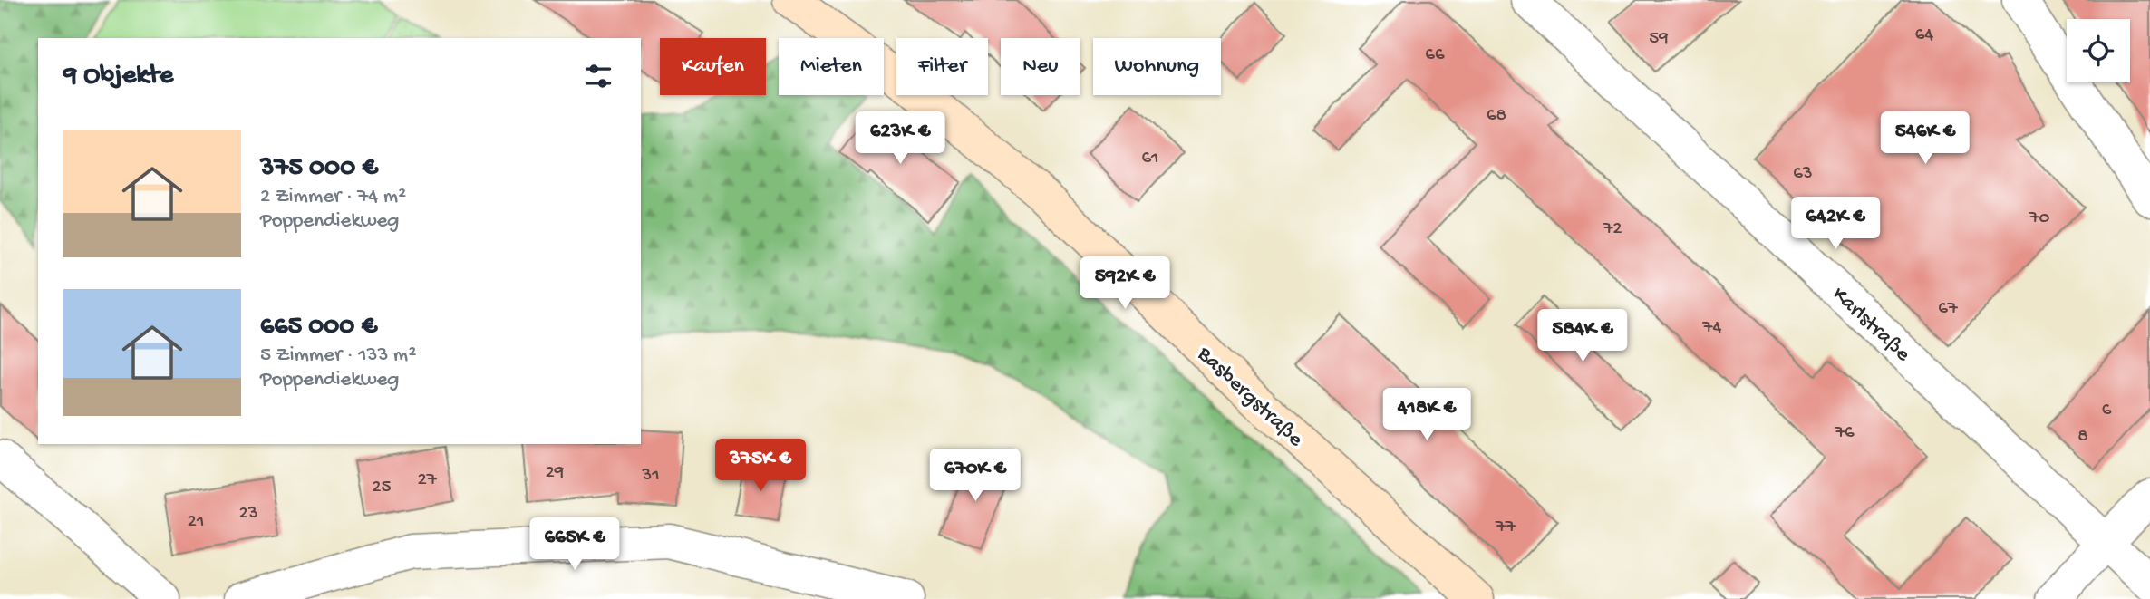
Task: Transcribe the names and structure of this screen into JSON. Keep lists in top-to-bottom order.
{
  "streets": {
    "main road": ["Basbergstraße"],
    "street": ["Karlstraße"]
  },
  "house_numbers": [
    "64",
    "59",
    "66",
    "68",
    "61",
    "63",
    "70",
    "72",
    "67",
    "74",
    "6",
    "76",
    "8",
    "29",
    "31",
    "27",
    "25",
    "23",
    "21",
    "77"
  ],
  "page": {
    "chip": [
      "Kaufen",
      "Mieten",
      "Filter",
      "Neu",
      "Wohnung"
    ],
    "heading": "9 Objekte",
    "price": [
      "623K €",
      "546K €",
      "642K €",
      "592K €",
      "584K €",
      "418K €",
      "375K €",
      "670K €",
      "665K €"
    ],
    "list": [
      {
        "name": "375 000 €",
        "note": "2 Zimmer · 74 m² · Poppendiekweg"
      },
      {
        "name": "665 000 €",
        "note": "5 Zimmer · 133 m² · Poppendiekweg"
      }
    ]
  }
}
